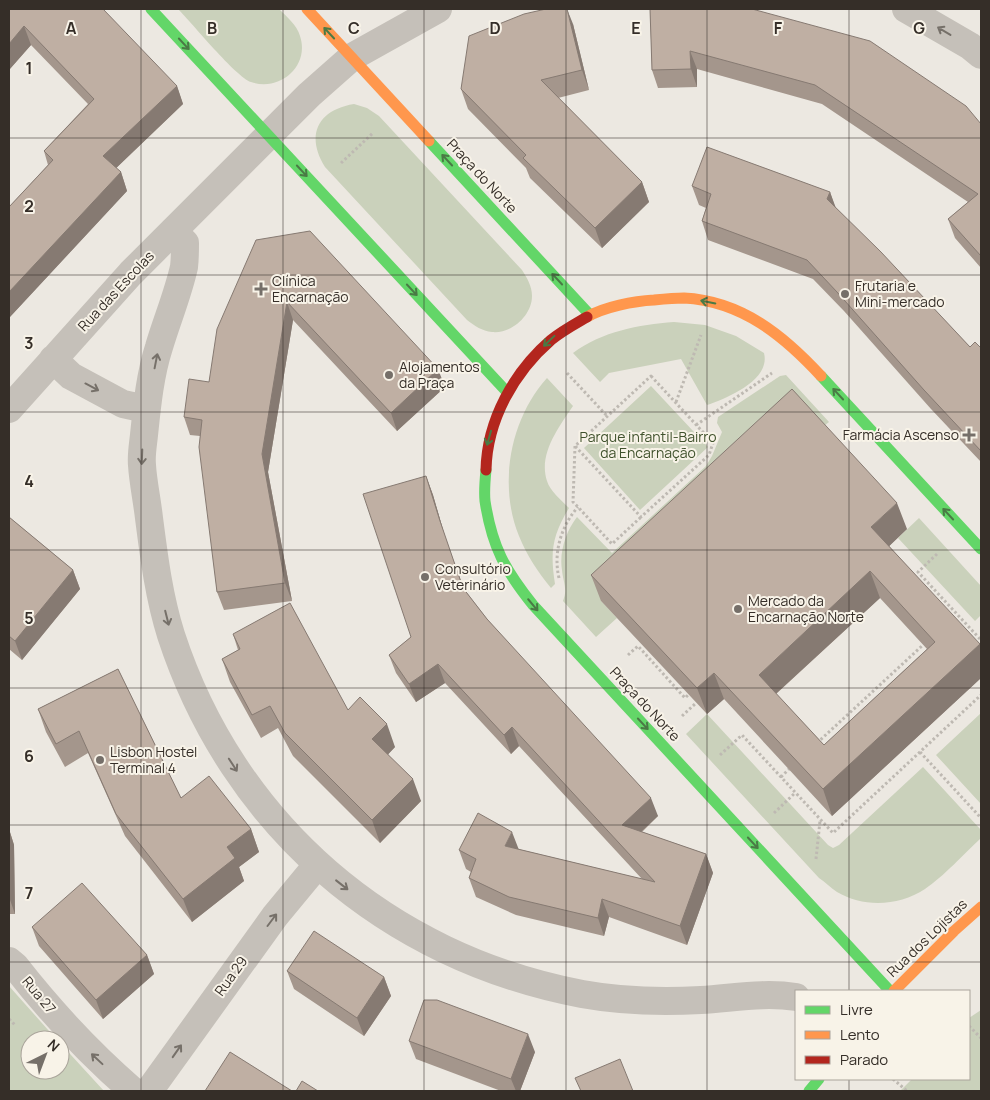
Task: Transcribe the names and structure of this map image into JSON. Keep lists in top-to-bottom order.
{
  "streets": {
    "street": [
      "Praça do Norte",
      "Rua das Escolas",
      "Rua dos Lojistas",
      "Rua 29",
      "Rua 27"
    ]
  },
  "crossings": [
    ["Praça do Norte", "Rua das Escolas"]
  ],
  "one_way": ["Rua 29", "Rua 27"],
  "parks": ["Parque infantil-Bairro da Encarnação"],
  "places": {
    "health": ["Clínica Encarnação", "Farmácia Ascenso"],
    "other": [
      "Frutaria e Mini-mercado",
      "Alojamentos da Praça",
      "Consultório Veterinário",
      "Mercado da Encarnação Norte",
      "Lisbon Hostel Terminal 4"
    ]
  },
  "legend": ["Livre", "Lento", "Parado"],
  "north": "top right",
  "grid": {
    "columns": [
      "A",
      "B",
      "C",
      "D",
      "E",
      "F",
      "G"
    ],
    "rows": [
      "1",
      "2",
      "3",
      "4",
      "5",
      "6",
      "7"
    ]
  }
}
